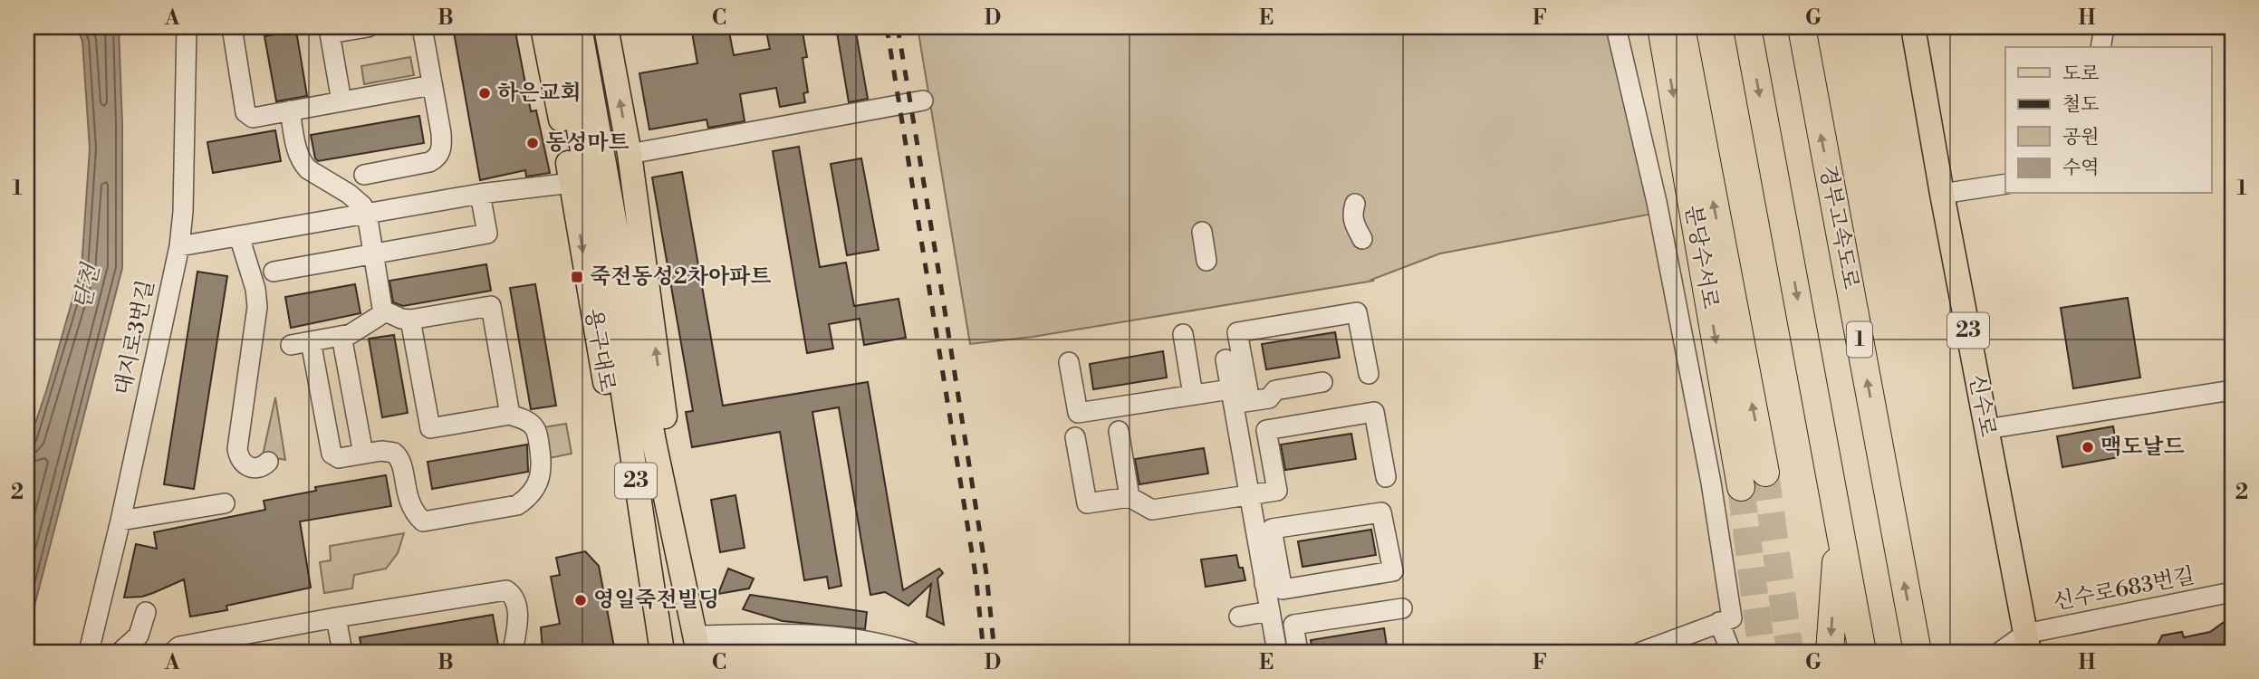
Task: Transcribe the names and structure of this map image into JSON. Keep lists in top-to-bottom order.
{
  "streets": {
    "highway": ["경부고속도로", "분당수서로", "1"],
    "main road": ["23", "용구대로", "신수로"],
    "street": ["대지로3번길", "신수로683번길"]
  },
  "crossings": [
    ["신수로", "신수로683번길"]
  ],
  "water": ["탄천"],
  "places": {
    "other": [
      "하은교회",
      "동성마트",
      "맥도날드",
      "영일죽전빌딩"
    ],
    "transit": ["죽전동성2차아파트"]
  },
  "legend": [
    "도로",
    "철도",
    "공원",
    "수역"
  ],
  "grid": {
    "columns": [
      "A",
      "B",
      "C",
      "D",
      "E",
      "F",
      "G",
      "H"
    ],
    "rows": ["1", "2"]
  }
}
